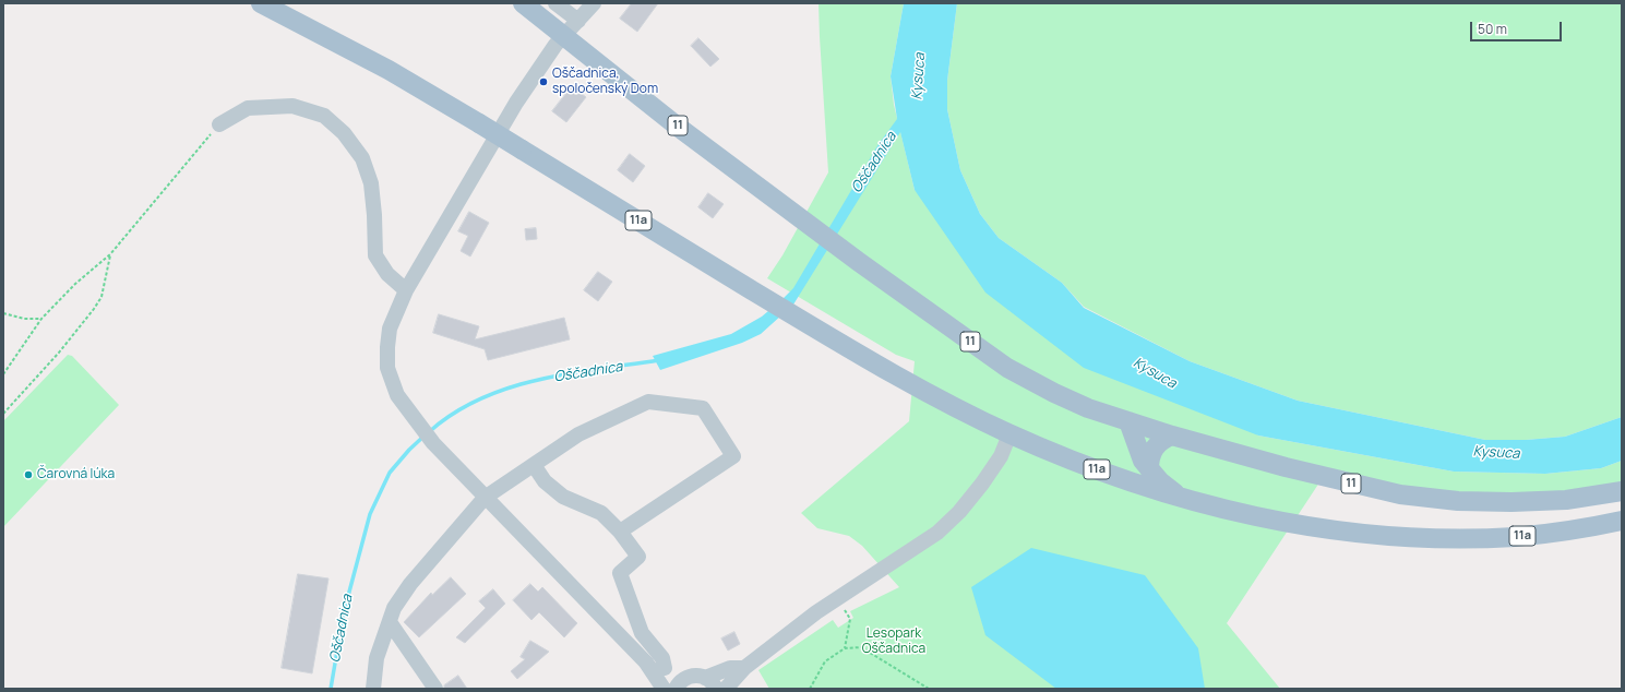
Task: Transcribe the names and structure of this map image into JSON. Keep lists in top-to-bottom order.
{
  "streets": {
    "main road": ["11", "11a"]
  },
  "water": ["Kysuca", "Oščadnica"],
  "parks": ["Lesopark Oščadnica"],
  "places": ["Oščadnica, spoločenský Dom", "Čarovná lúka"],
  "scale_bar": "50 m"
}
